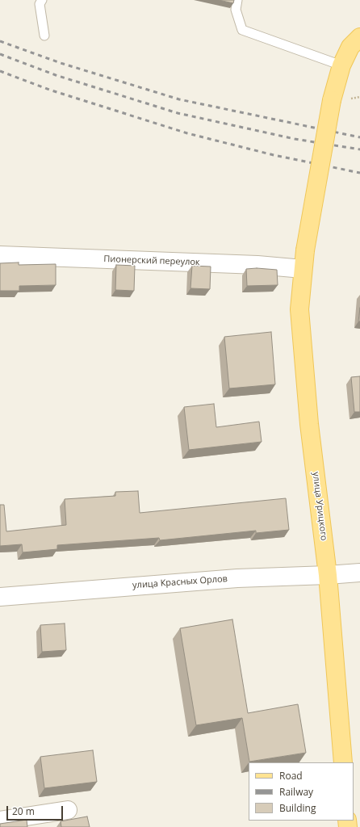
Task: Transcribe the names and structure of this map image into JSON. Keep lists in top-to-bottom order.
{
  "streets": {
    "main road": ["улица Урицкого"],
    "street": ["Пионерский переулок", "улица Красных Орлов"]
  },
  "crossings": [
    ["Пионерский переулок", "улица Урицкого"],
    ["улица Урицкого", "улица Красных Орлов"]
  ],
  "legend": ["Road", "Railway", "Building"],
  "scale_bar": "20 m"
}
